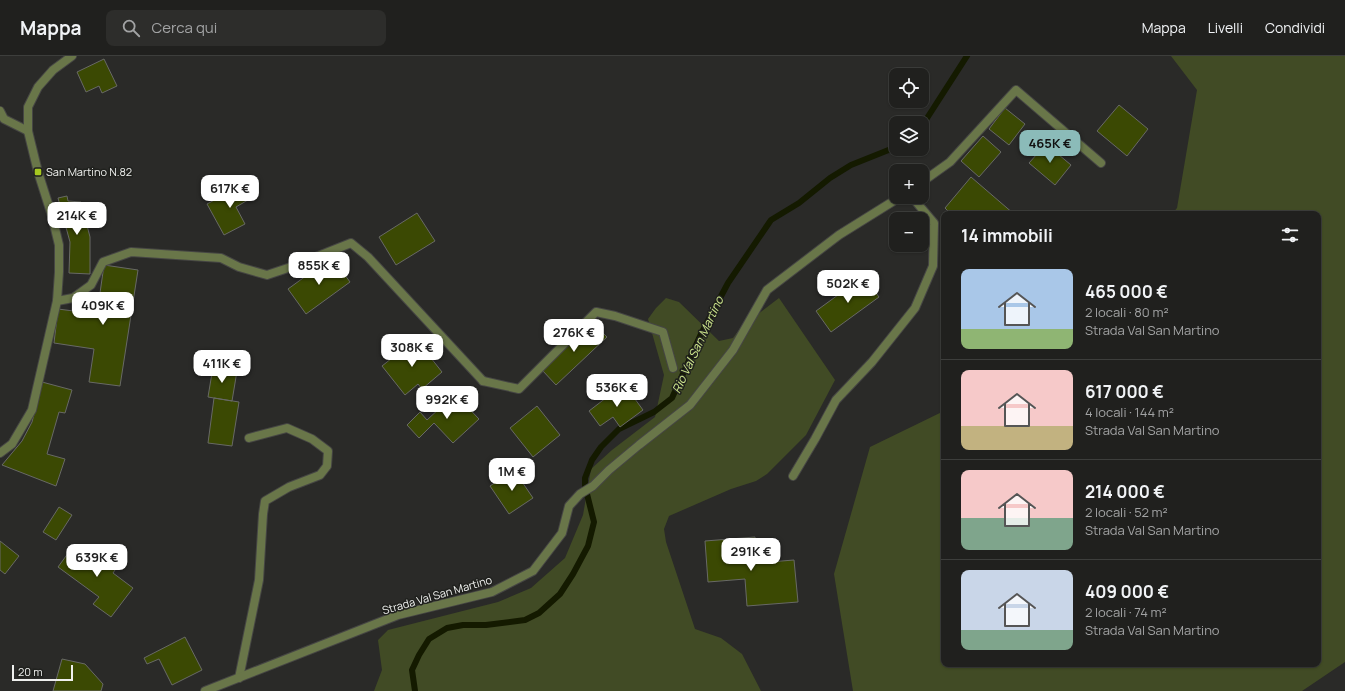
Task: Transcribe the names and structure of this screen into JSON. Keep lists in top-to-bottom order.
{
  "streets": {
    "street": ["Strada Val San Martino"]
  },
  "water": ["Rio Val San Martino"],
  "places": {
    "transit": ["San Martino N.82"]
  },
  "scale_bar": "20 m",
  "page": {
    "header": "Mappa",
    "search": "Cerca qui",
    "nav": ["Mappa", "Livelli", "Condividi"],
    "map_buttons": ["+", "−"],
    "price": [
      "465K €",
      "617K €",
      "214K €",
      "855K €",
      "502K €",
      "409K €",
      "276K €",
      "308K €",
      "411K €",
      "536K €",
      "992K €",
      "1M €",
      "291K €",
      "639K €"
    ],
    "heading": "14 immobili",
    "list": [
      {
        "name": "465 000 €",
        "note": "2 locali · 80 m² · Strada Val San Martino"
      },
      {
        "name": "617 000 €",
        "note": "4 locali · 144 m² · Strada Val San Martino"
      },
      {
        "name": "214 000 €",
        "note": "2 locali · 52 m² · Strada Val San Martino"
      },
      {
        "name": "409 000 €",
        "note": "2 locali · 74 m² · Strada Val San Martino"
      }
    ],
    "scale": "20 m"
  }
}
